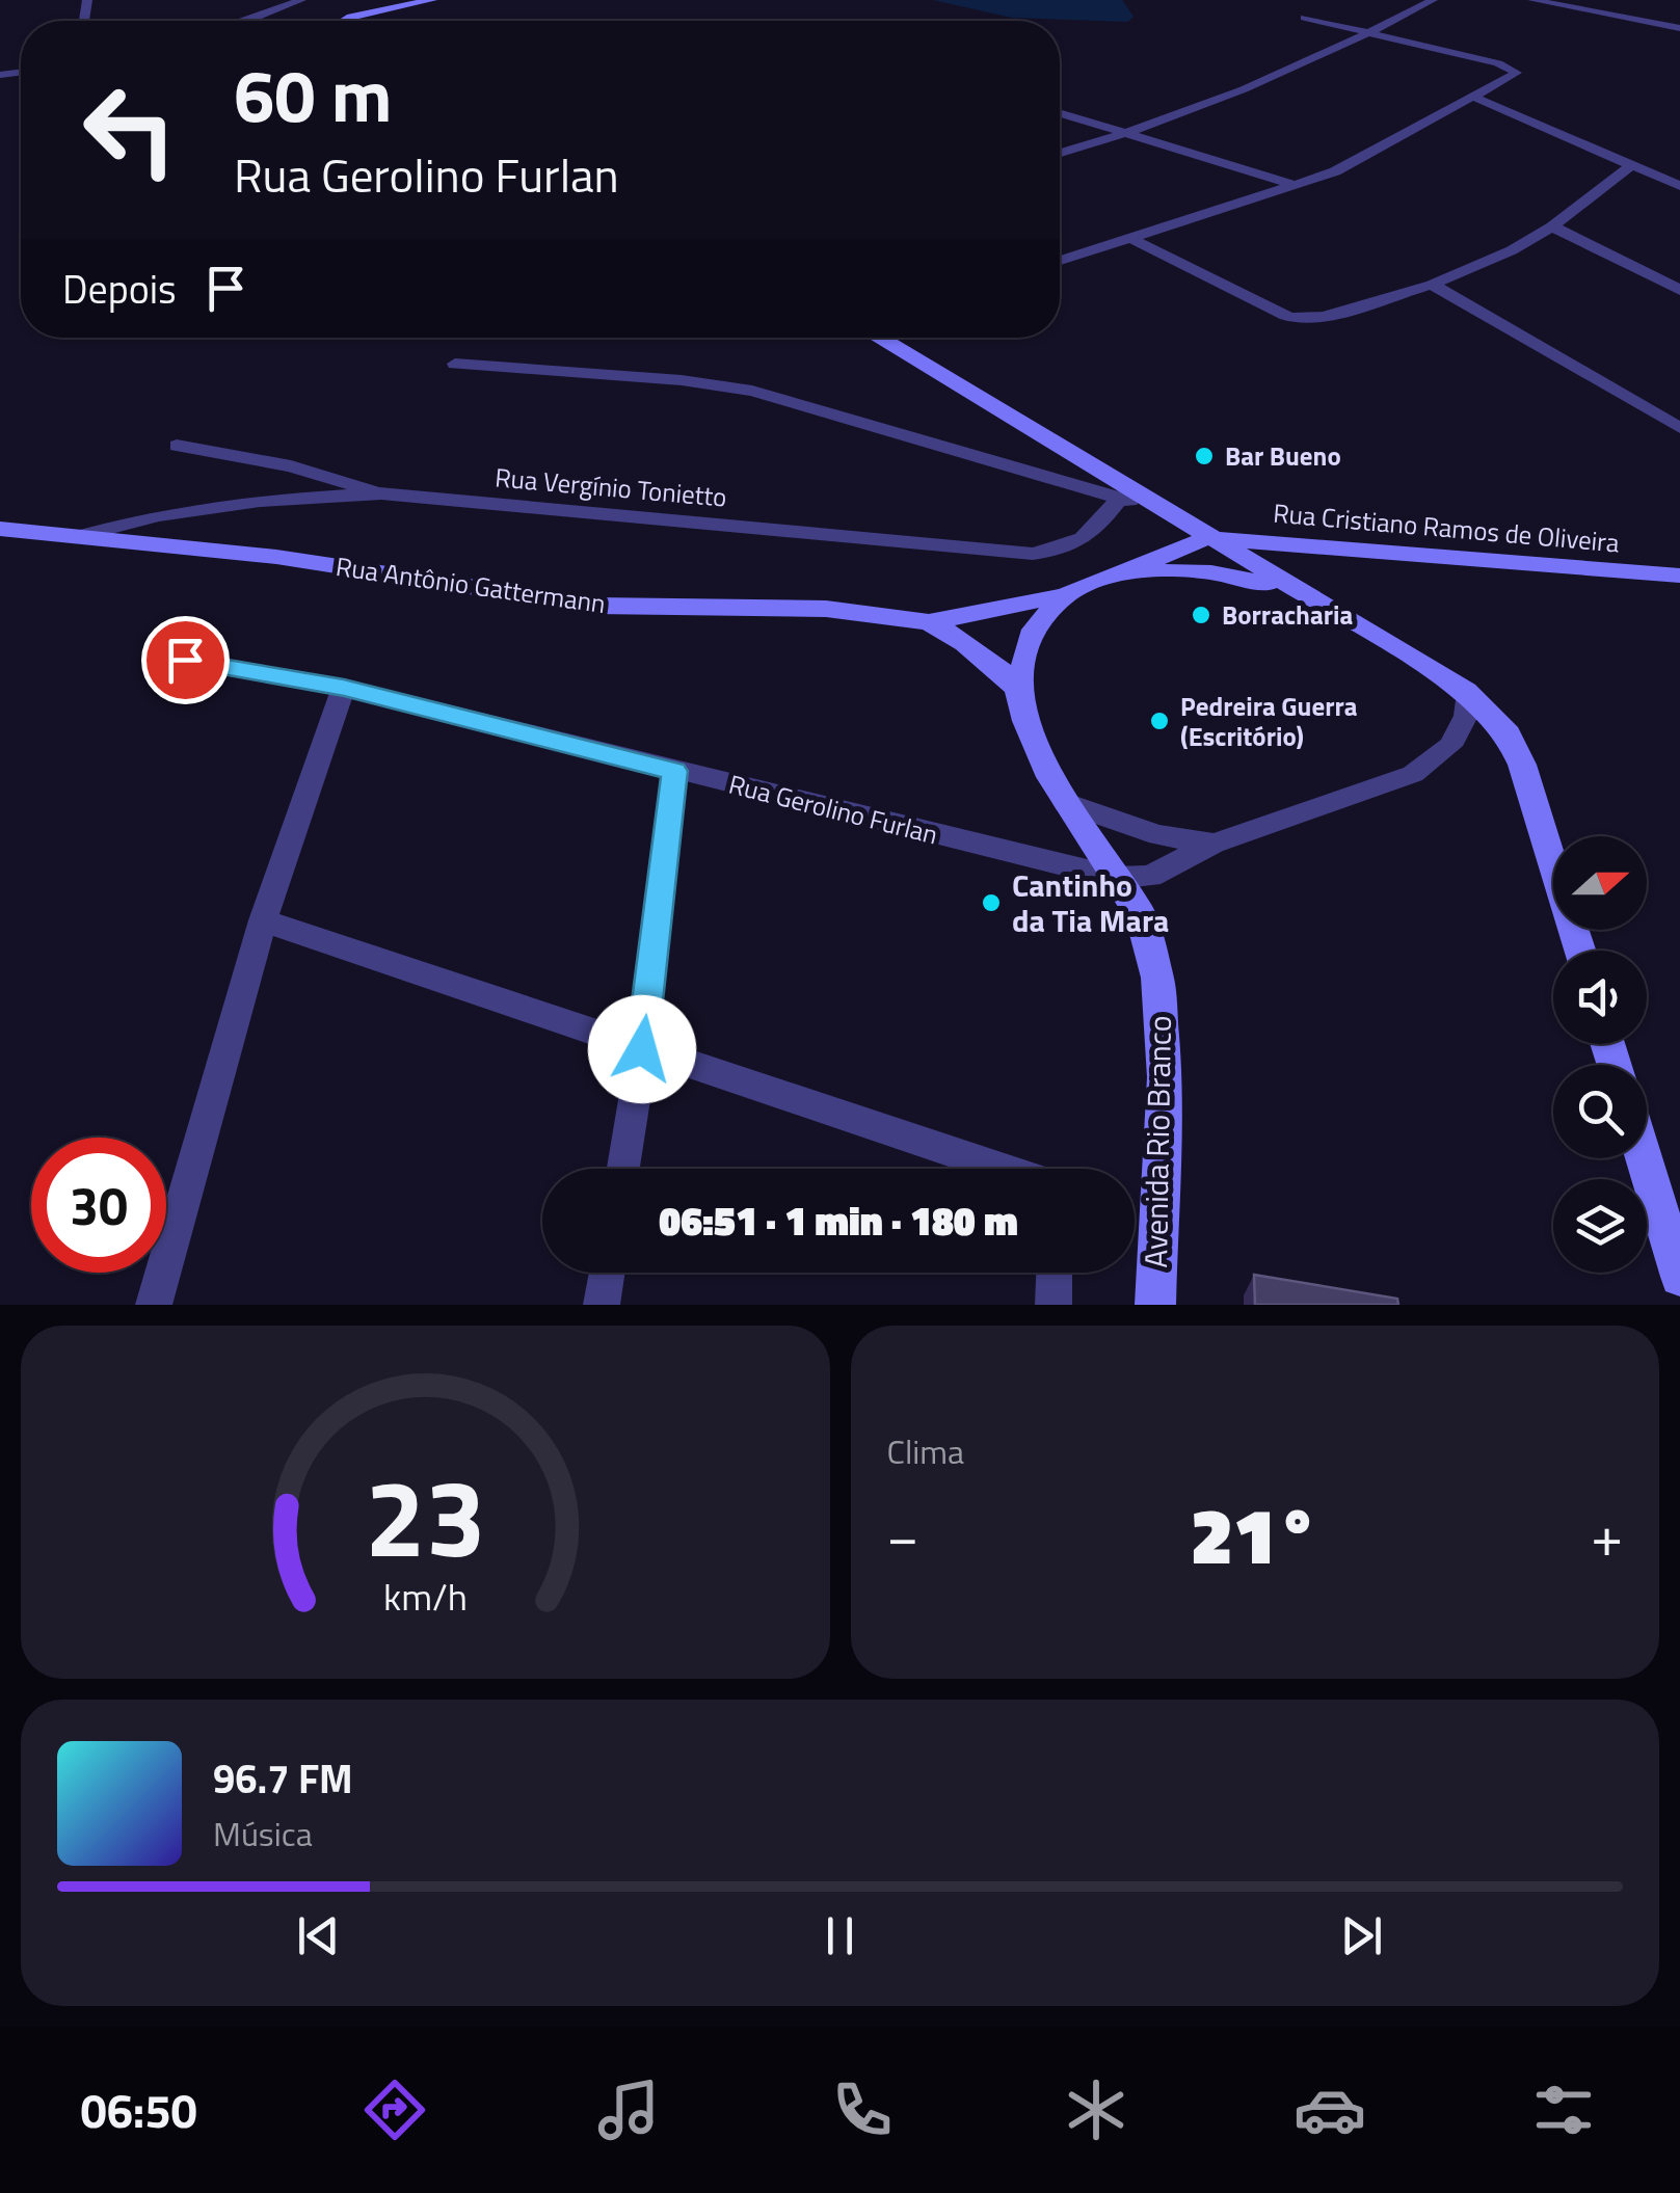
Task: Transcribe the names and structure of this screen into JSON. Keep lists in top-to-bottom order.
{
  "streets": {
    "main road": ["Rua Cristiano Ramos de Oliveira", "Rua Antônio Gattermann", "Avenida Rio Branco"],
    "street": ["Rua Vergínio Tonietto", "Rua Gerolino Furlan"]
  },
  "crossings": [
    ["Rua Vergínio Tonietto", "Rua Antônio Gattermann"],
    ["Rua Gerolino Furlan", "Avenida Rio Branco"]
  ],
  "places": [
    "Bar Bueno",
    "Borracharia",
    "Pedreira Guerra (Escritório)",
    "Cantinho da Tia Mara"
  ],
  "north": "right",
  "page": {
    "turn": ["60 m", "Rua Gerolino Furlan"],
    "then": "Depois",
    "limit": "30",
    "trip": "06:51 · 1 min · 180 m",
    "tile": "Clima",
    "heat": ["−", "21°", "+"],
    "song": ["96.7 FM", "Música"],
    "tabs": "06:50",
    "gauge": ["23", "km/h"]
  }
}
